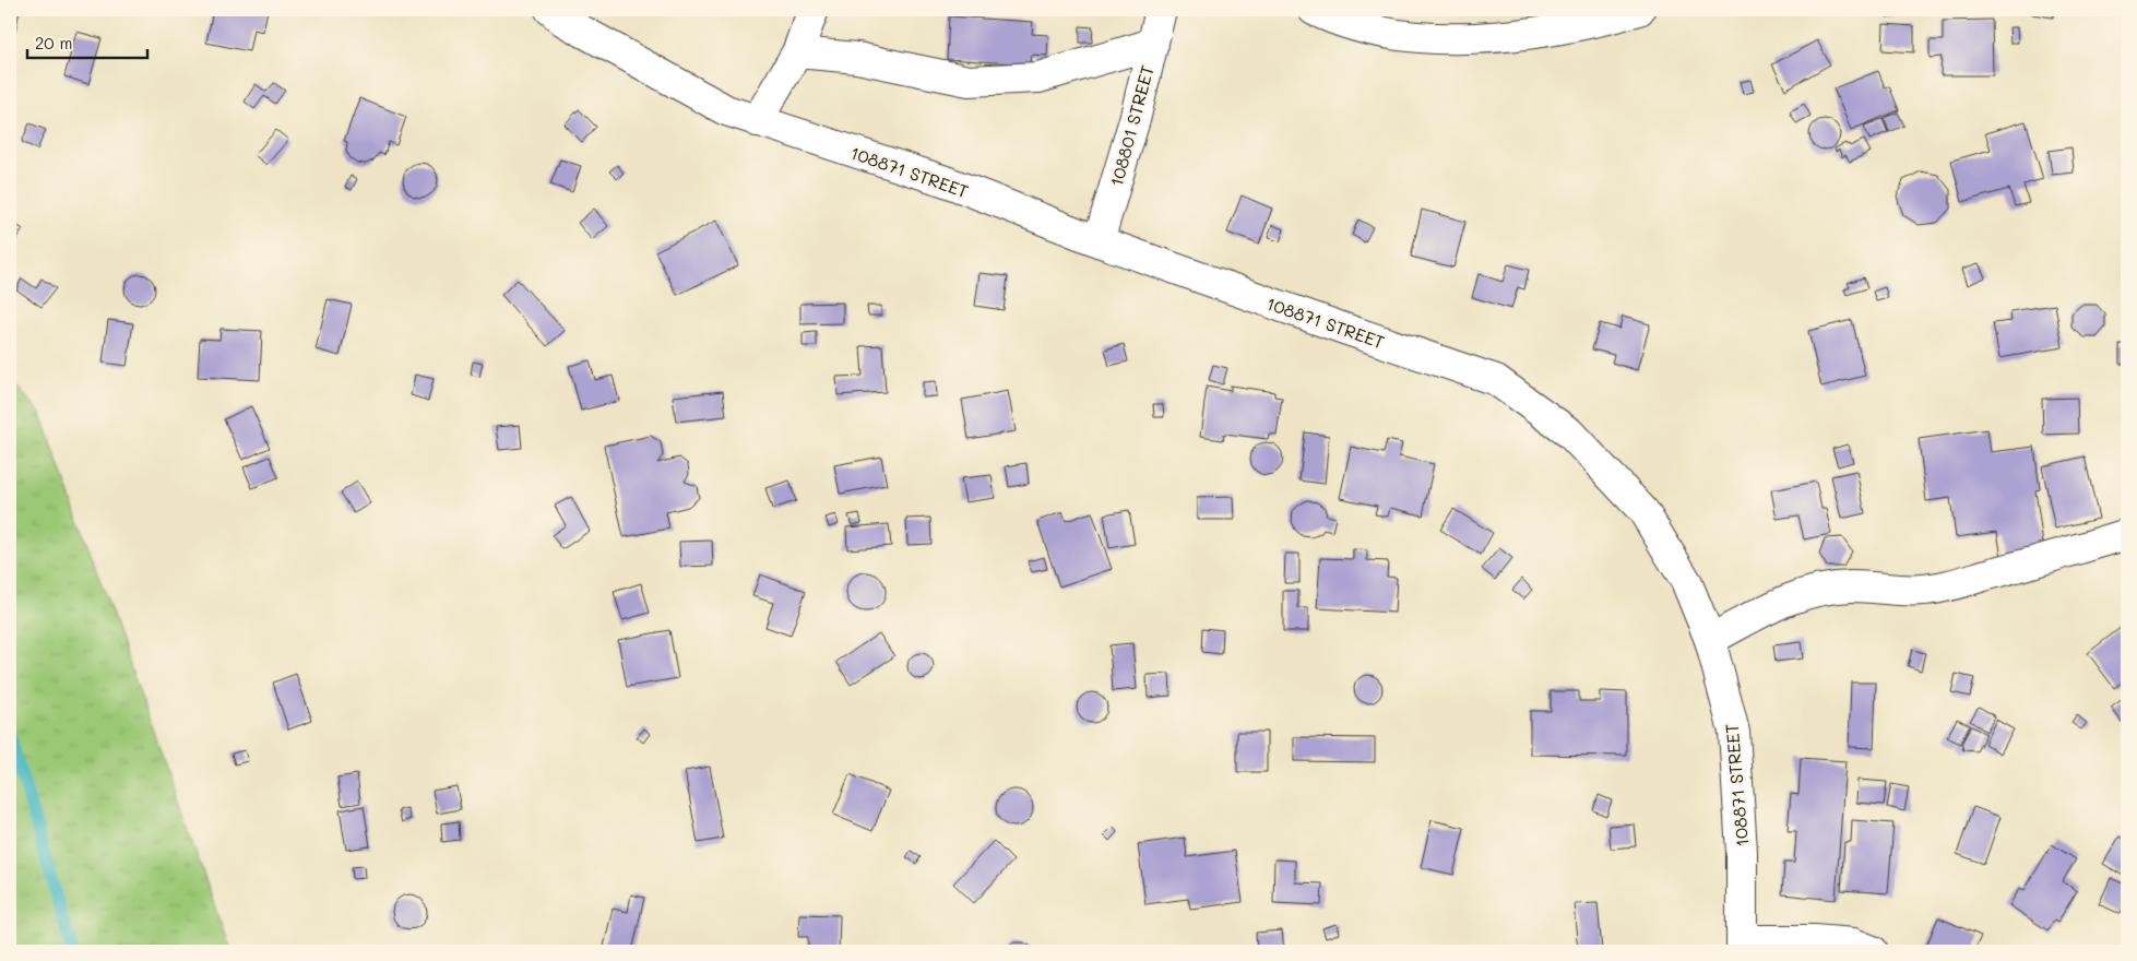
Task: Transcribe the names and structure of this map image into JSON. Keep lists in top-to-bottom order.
{
  "streets": {
    "street": ["108801 STREET", "108871 STREET"]
  },
  "crossings": [
    ["108801 STREET", "108871 STREET"]
  ],
  "scale_bar": "20 m"
}
